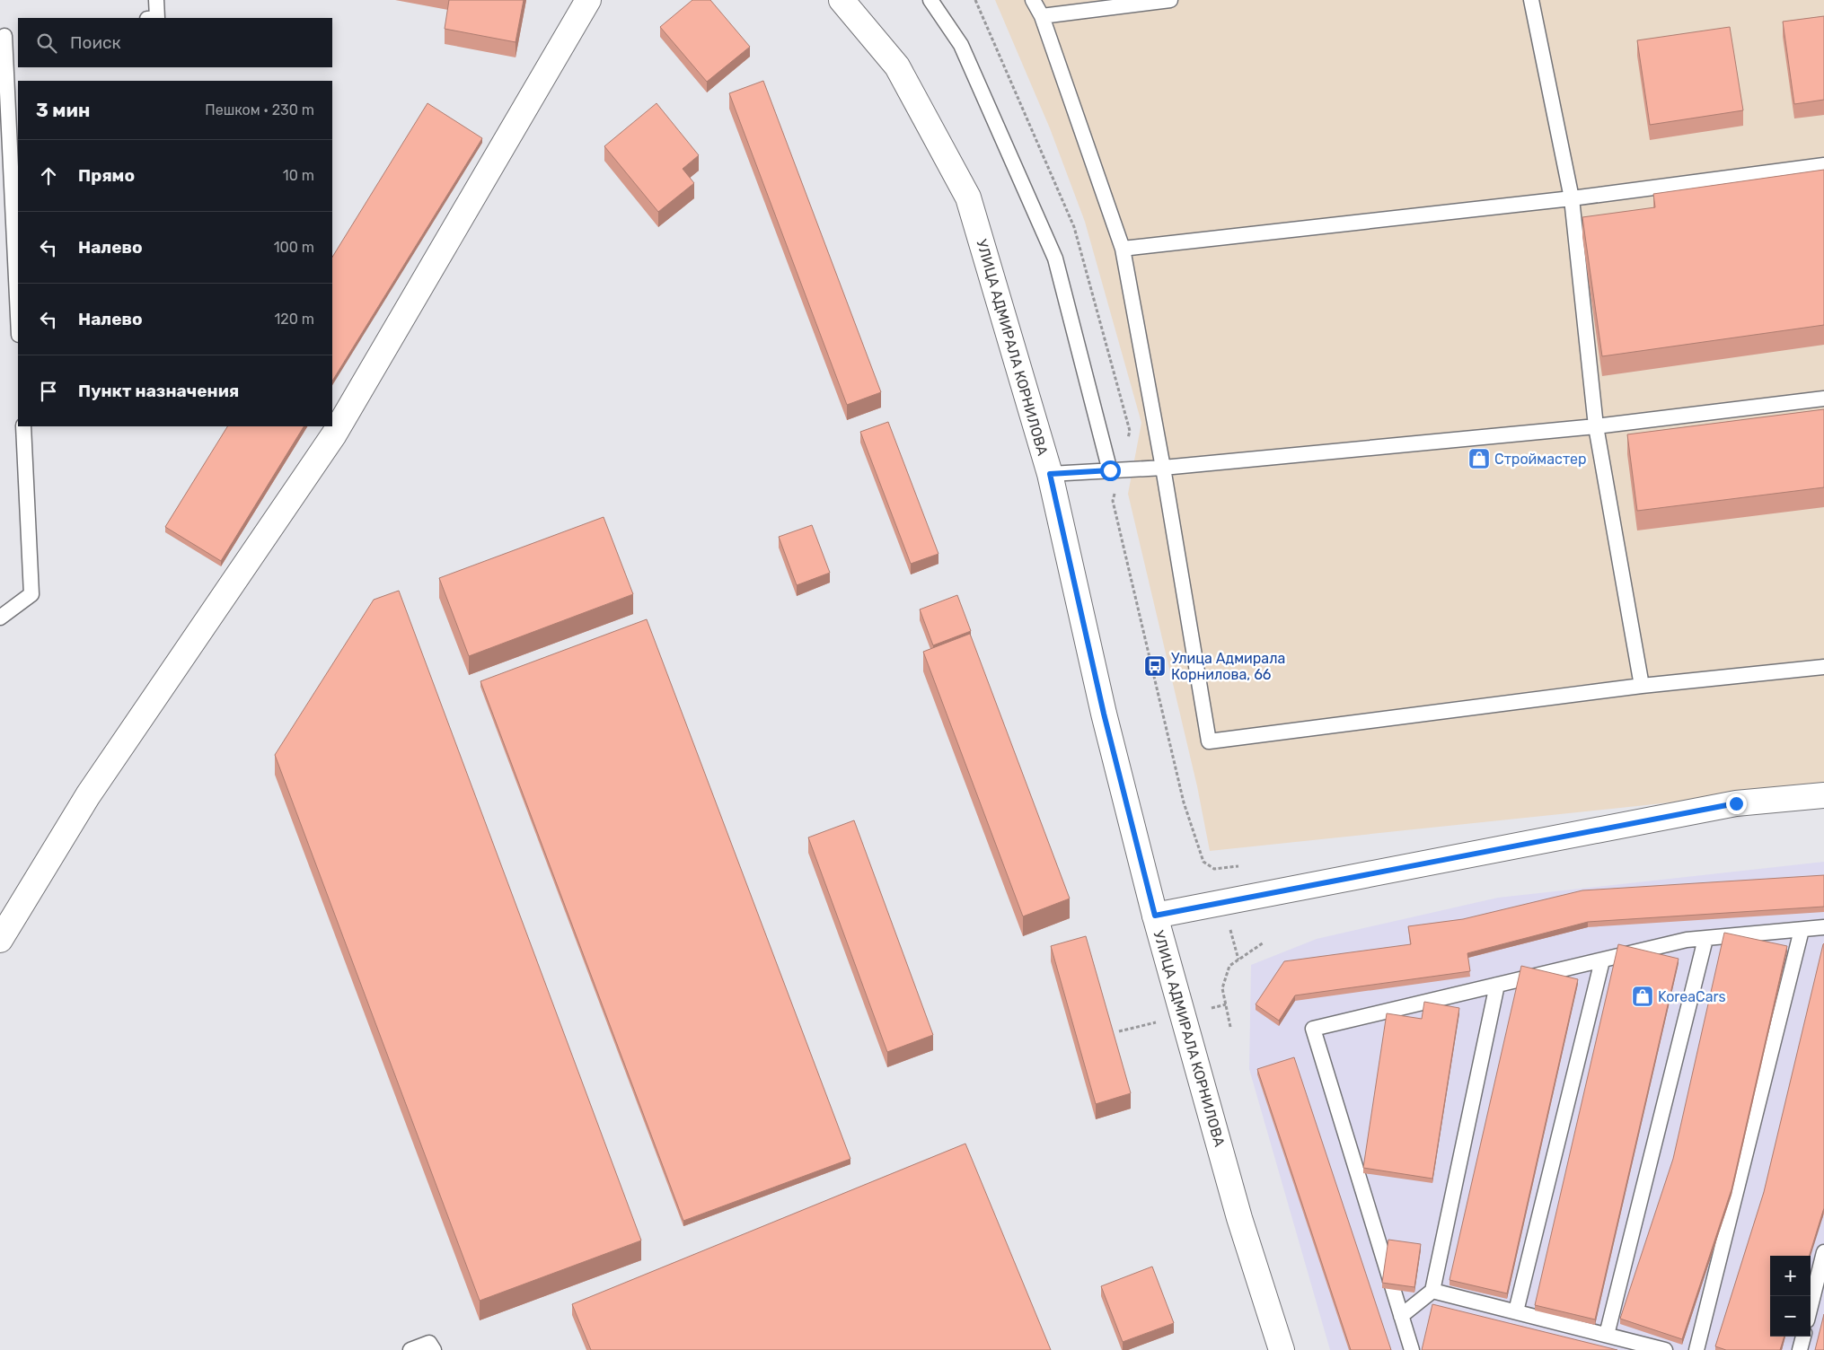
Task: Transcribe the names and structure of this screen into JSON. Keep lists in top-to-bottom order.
{
  "streets": {
    "street": ["УЛИЦА АДМИРАЛА КОРНИЛОВА"]
  },
  "places": {
    "shop": ["Строймастер", "KoreaCars"],
    "bus stop": ["Улица Адмирала Корнилова, 66"]
  },
  "page": {
    "search": "Поиск",
    "heading": ["3 мин", "Пешком · 230 m"],
    "list": [
      ["Прямо", "10 m"],
      ["Налево", "100 m"],
      ["Налево", "120 m"],
      "Пункт назначения"
    ],
    "map_buttons": ["+", "−"]
  }
}
